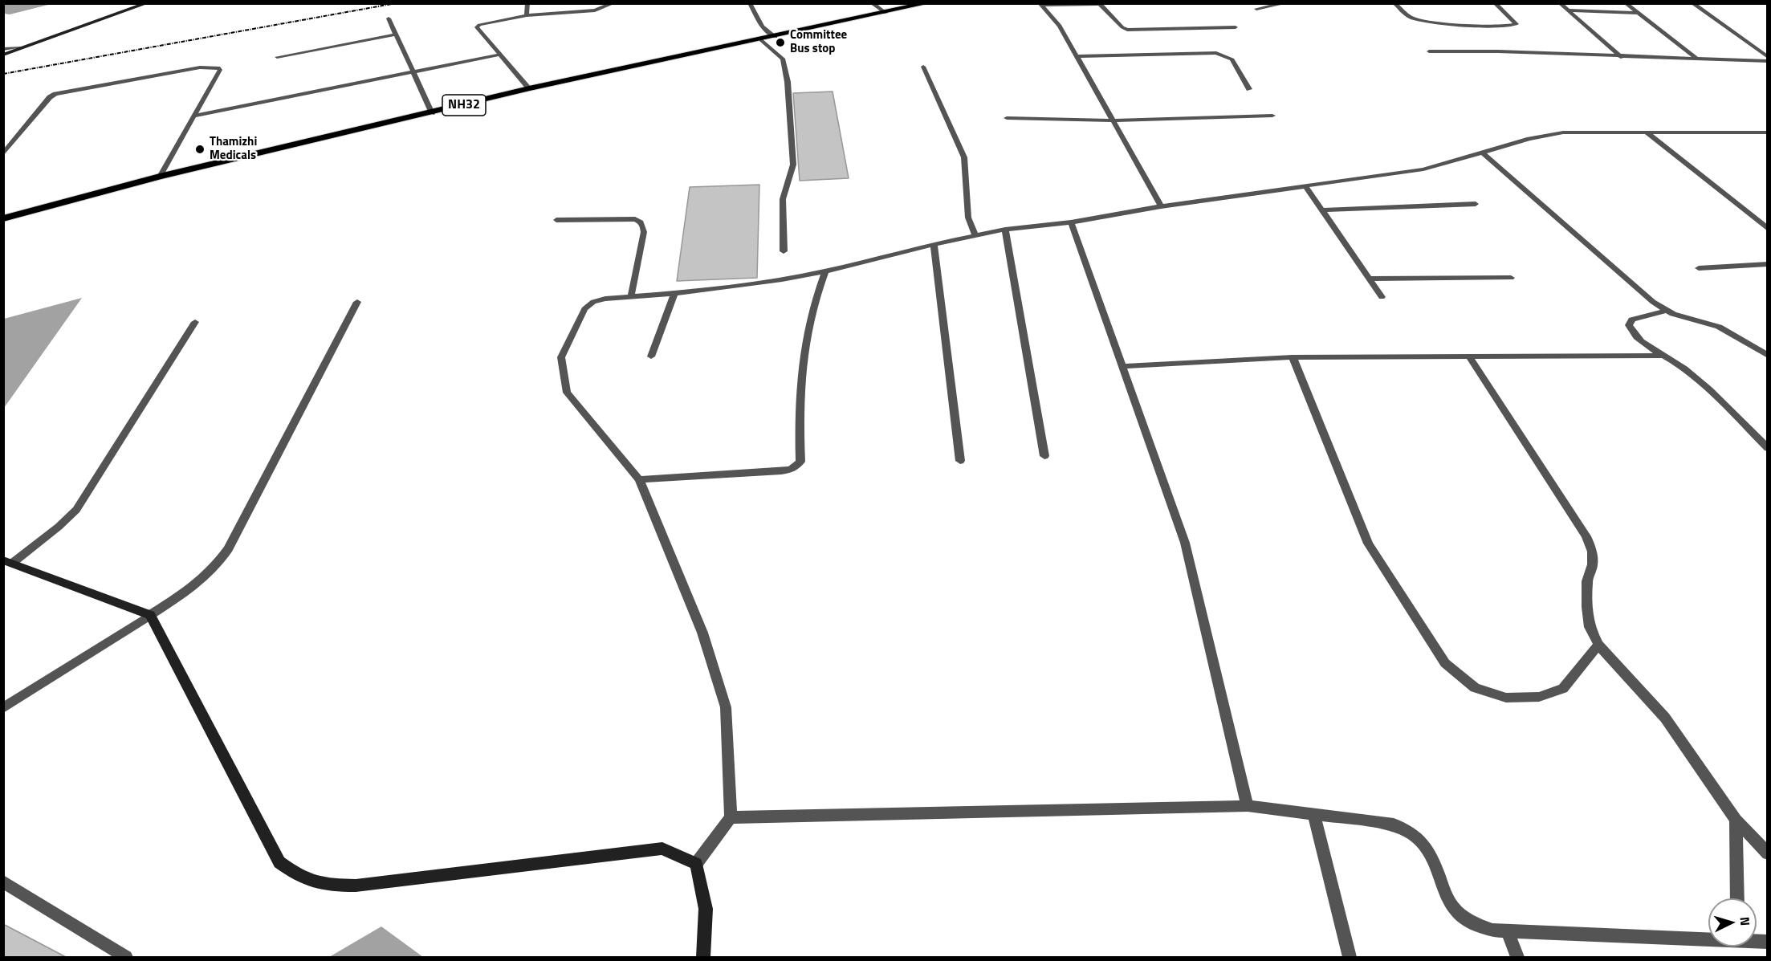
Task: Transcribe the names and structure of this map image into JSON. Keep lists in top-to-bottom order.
{
  "streets": {
    "highway": ["NH32"]
  },
  "places": ["Committee Bus stop", "Thamizhi Medicals"],
  "north": "right"
}
